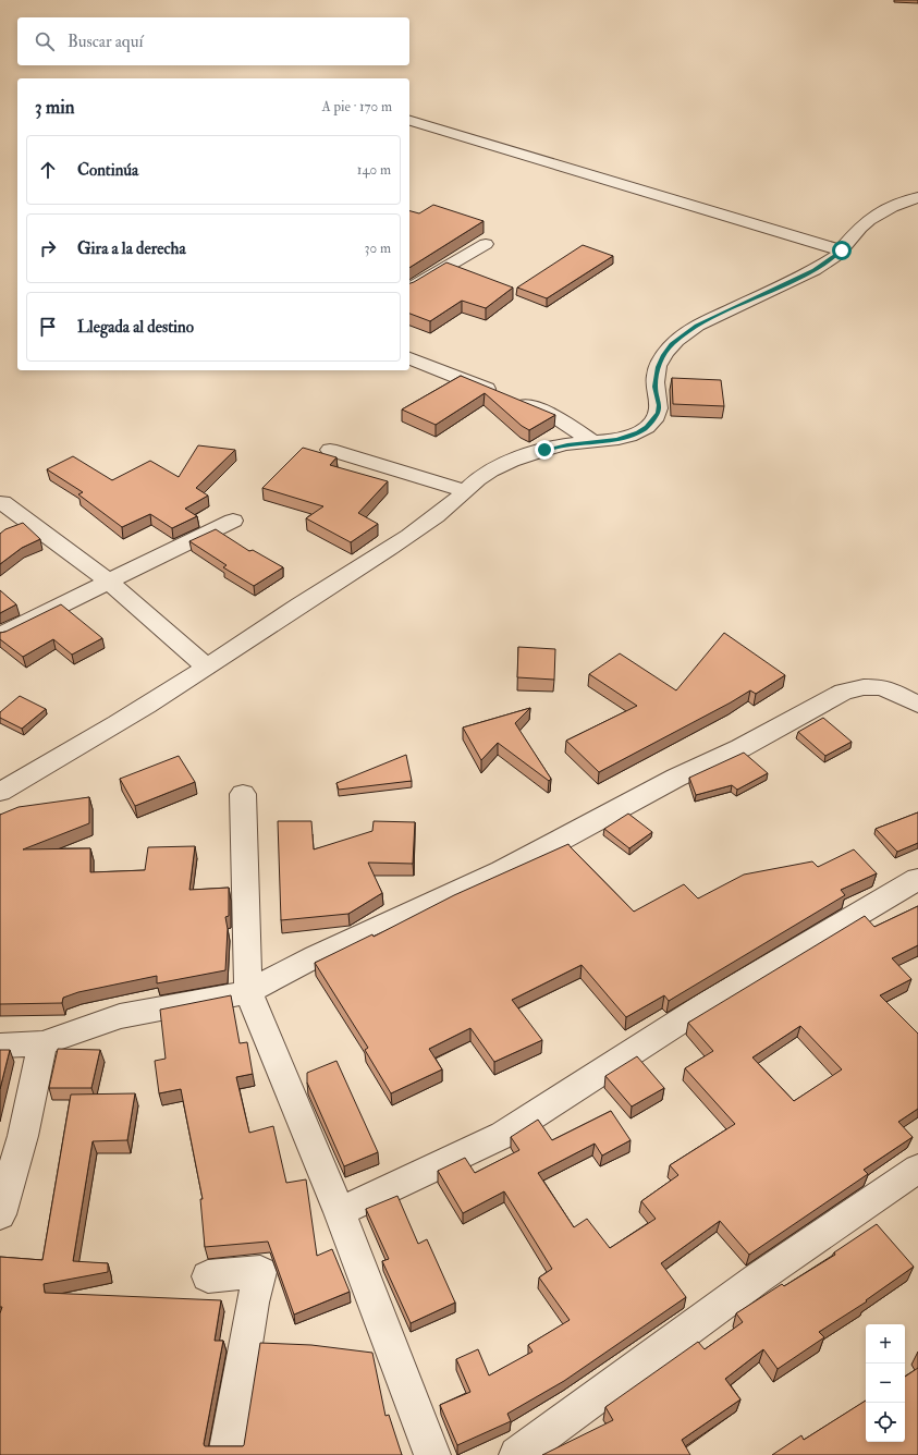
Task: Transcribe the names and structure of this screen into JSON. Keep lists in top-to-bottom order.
{
  "page": {
    "search": "Buscar aquí",
    "heading": ["3 min", "A pie · 170 m"],
    "list": [
      ["Continúa", "140 m"],
      ["Gira a la derecha", "30 m"],
      "Llegada al destino"
    ],
    "map_buttons": ["+", "−"]
  }
}
